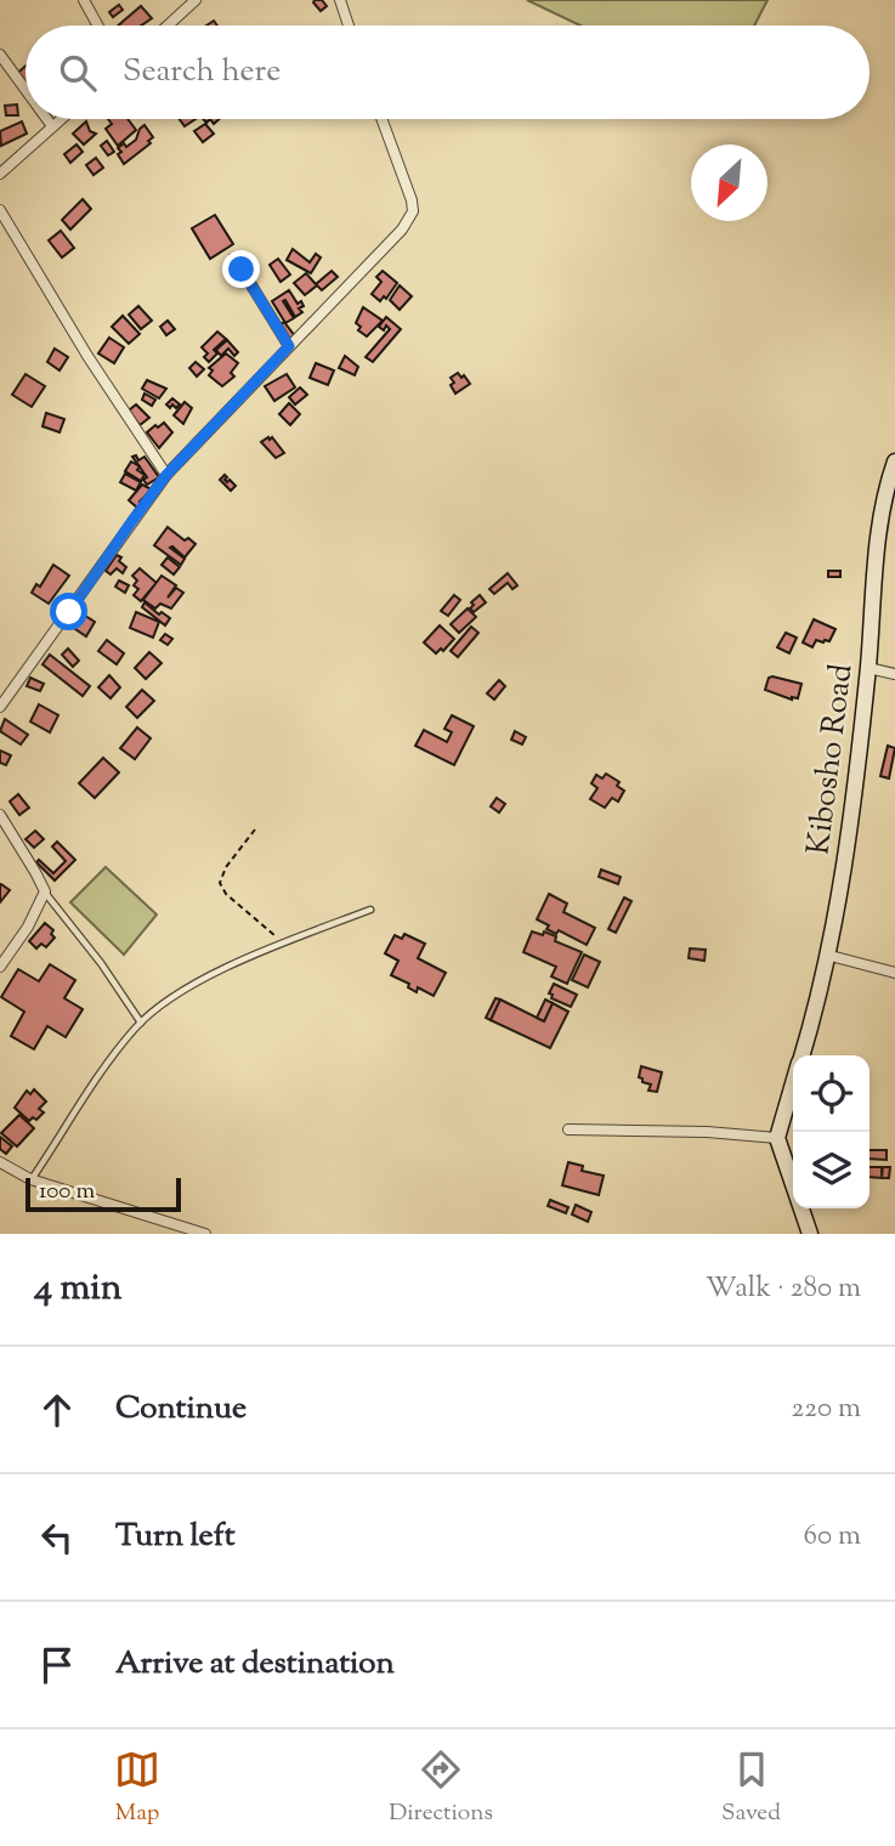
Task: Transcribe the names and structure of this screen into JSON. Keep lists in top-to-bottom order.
{
  "streets": {
    "main road": ["Kibosho Road"]
  },
  "scale_bar": "100 m",
  "north": "bottom left",
  "page": {
    "search": "Search here",
    "scale": "100 m",
    "heading": ["4 min", "Walk · 280 m"],
    "list": [
      ["Continue", "220 m"],
      ["Turn left", "60 m"],
      "Arrive at destination"
    ],
    "nav": ["Map", "Directions", "Saved"]
  }
}
